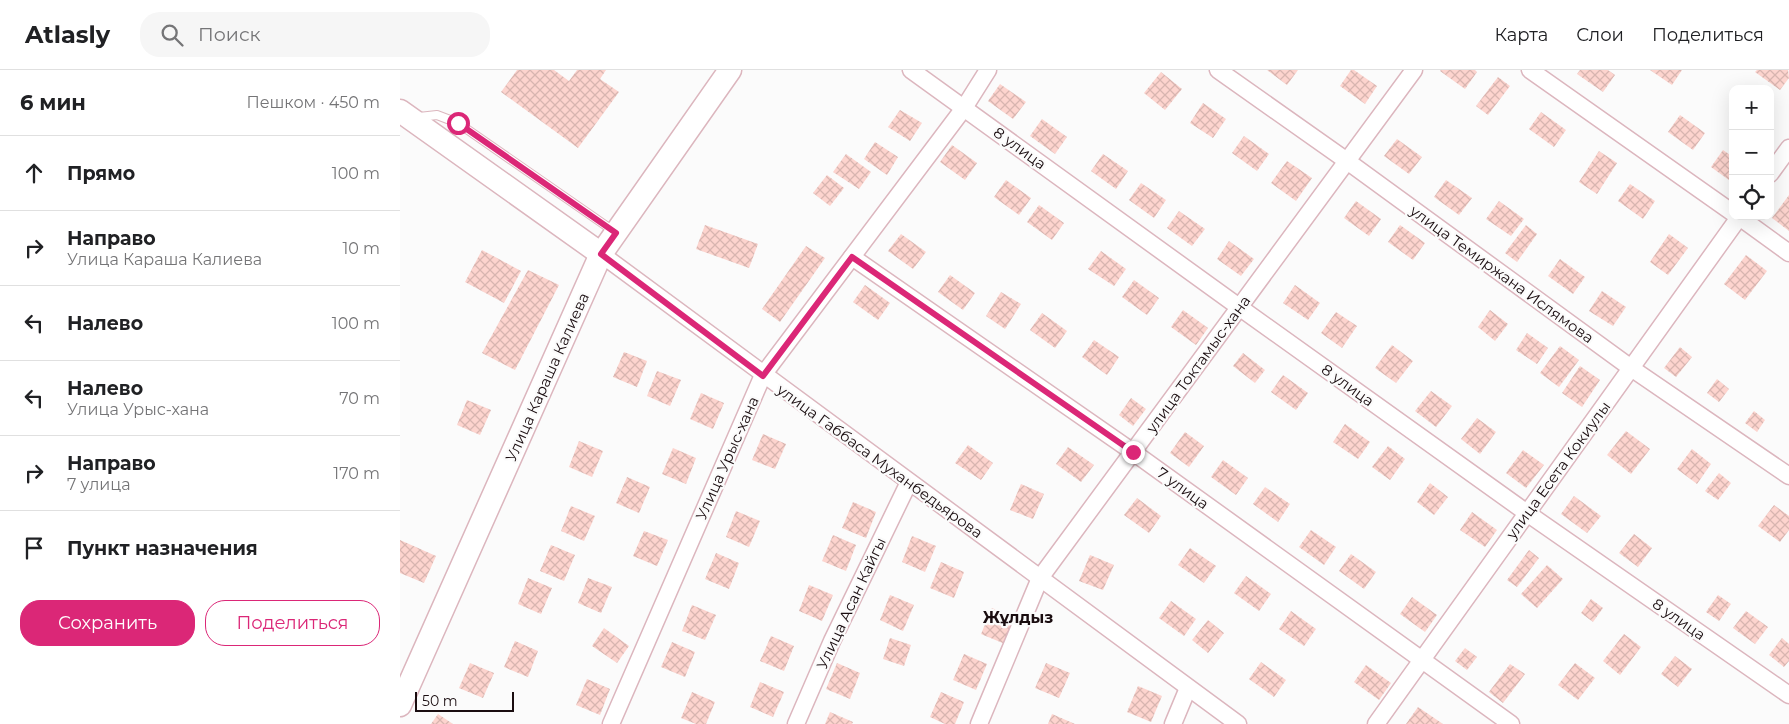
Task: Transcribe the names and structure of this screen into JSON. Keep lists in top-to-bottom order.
{
  "streets": {
    "street": [
      "8 улица",
      "улица Темиржана Ислямова",
      "улица Токтамыс-хана",
      "Улица Караша Калиева",
      "Улица Урыс-хана",
      "улица Габбаса Муханбедьярова",
      "улица Есета Кокиулы",
      "7 улица",
      "Улица Асан Кайгы"
    ]
  },
  "crossings": [
    ["8 улица", "улица Токтамыс-хана"],
    ["8 улица", "Улица Урыс-хана"],
    ["8 улица", "улица Есета Кокиулы"],
    ["улица Темиржана Ислямова", "улица Токтамыс-хана"],
    ["улица Темиржана Ислямова", "улица Есета Кокиулы"],
    ["улица Токтамыс-хана", "улица Габбаса Муханбедьярова"],
    ["улица Токтамыс-хана", "7 улица"],
    ["Улица Караша Калиева", "улица Габбаса Муханбедьярова"],
    ["Улица Урыс-хана", "улица Габбаса Муханбедьярова"],
    ["Улица Урыс-хана", "7 улица"],
    ["улица Габбаса Муханбедьярова", "Улица Асан Кайгы"],
    ["улица Есета Кокиулы", "7 улица"]
  ],
  "districts": ["Жұлдыз"],
  "scale_bar": "50 m",
  "page": {
    "header": "Atlasly",
    "search": "Поиск",
    "nav": ["Карта", "Слои", "Поделиться"],
    "heading": ["6 мин", "Пешком · 450 m"],
    "map_buttons": ["+", "−"],
    "list": [
      ["Прямо", "100 m"],
      ["Направо", "Улица Караша Калиева", "10 m"],
      ["Налево", "100 m"],
      ["Налево", "Улица Урыс-хана", "70 m"],
      ["Направо", "7 улица", "170 m"],
      "Пункт назначения"
    ],
    "buttons": ["Сохранить", "Поделиться"],
    "scale": "50 m"
  }
}
